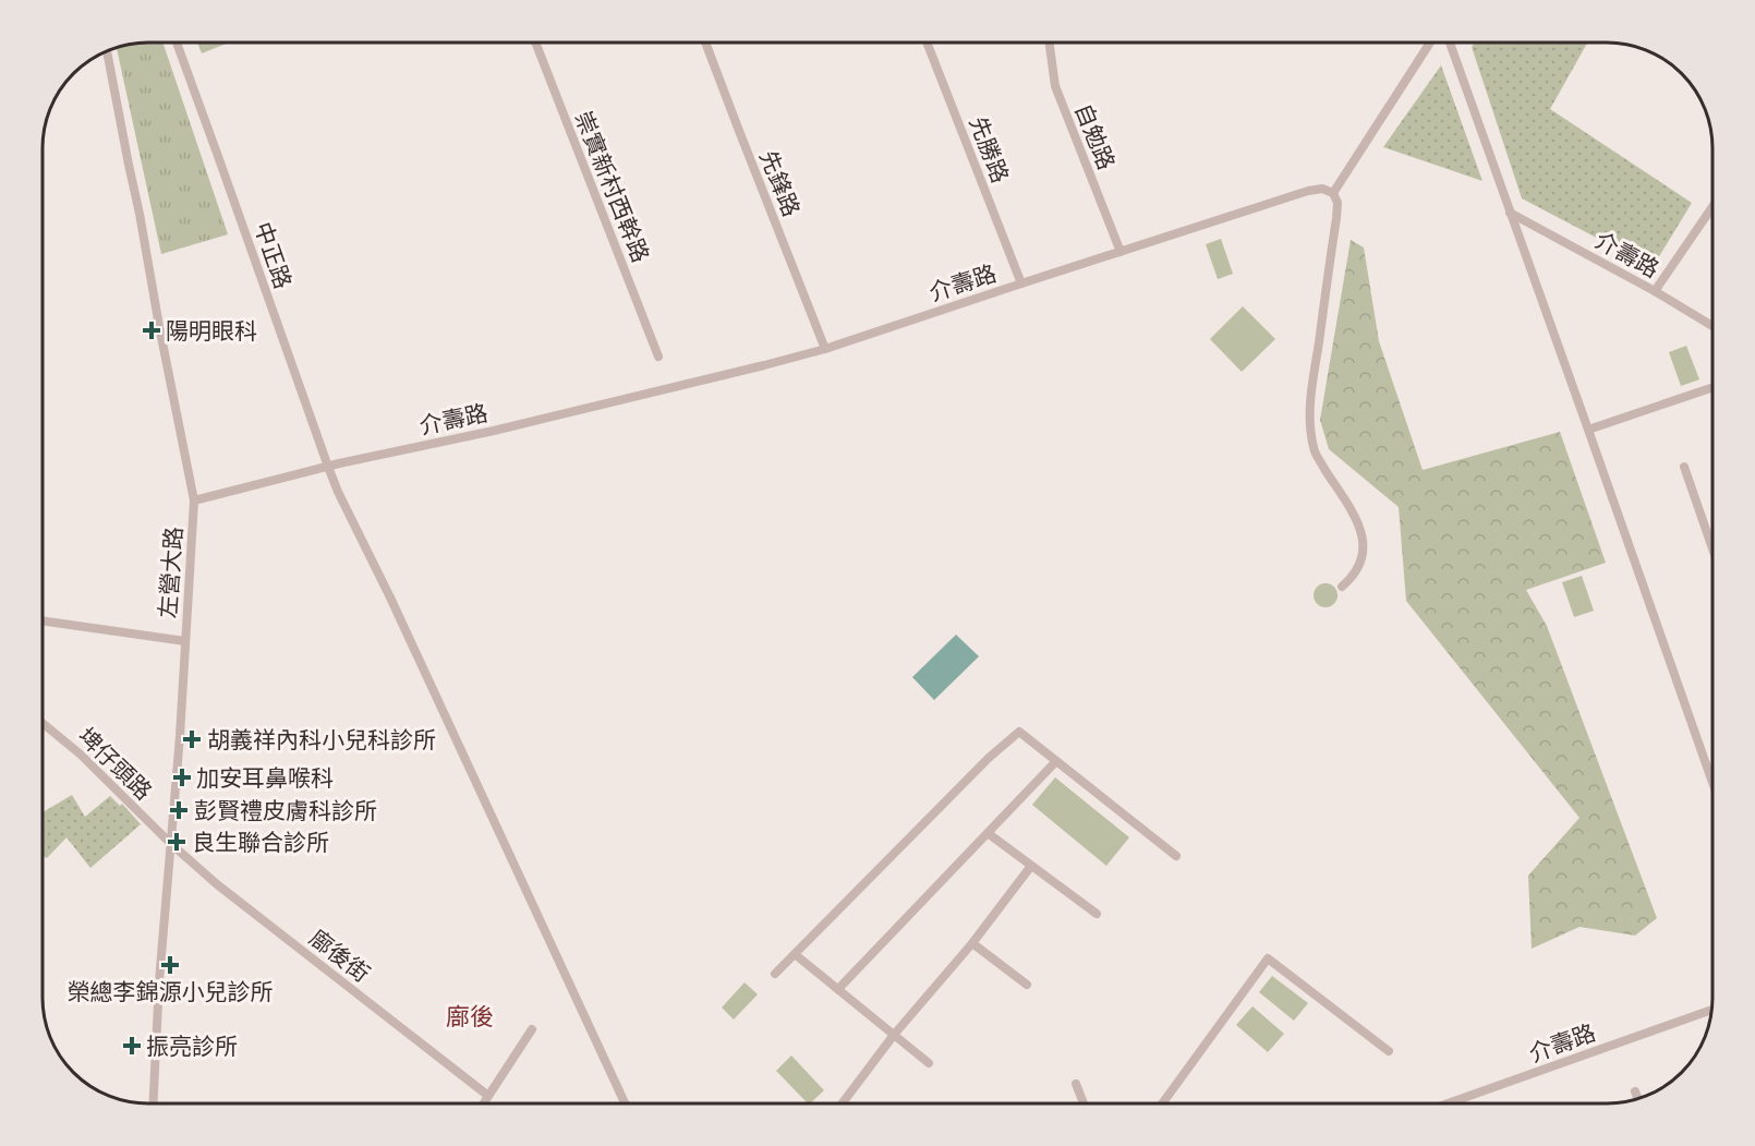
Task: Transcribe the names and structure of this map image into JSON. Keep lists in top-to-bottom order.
{
  "streets": {
    "street": [
      "自勉路",
      "先勝路",
      "先鋒路",
      "崇實新村西幹路",
      "介壽路",
      "中正路",
      "左營大路",
      "埤仔頭路",
      "廍後街"
    ]
  },
  "crossings": [
    ["自勉路", "介壽路"],
    ["先勝路", "介壽路"],
    ["先鋒路", "介壽路"],
    ["介壽路", "中正路"],
    ["介壽路", "左營大路"],
    ["左營大路", "埤仔頭路"],
    ["左營大路", "廍後街"],
    ["埤仔頭路", "廍後街"]
  ],
  "districts": ["廍後"],
  "places": {
    "health": [
      "陽明眼科",
      "胡義祥內科小兒科診所",
      "加安耳鼻喉科",
      "彭賢禮皮膚科診所",
      "良生聯合診所",
      "榮總李錦源小兒診所",
      "振亮診所"
    ]
  }
}
